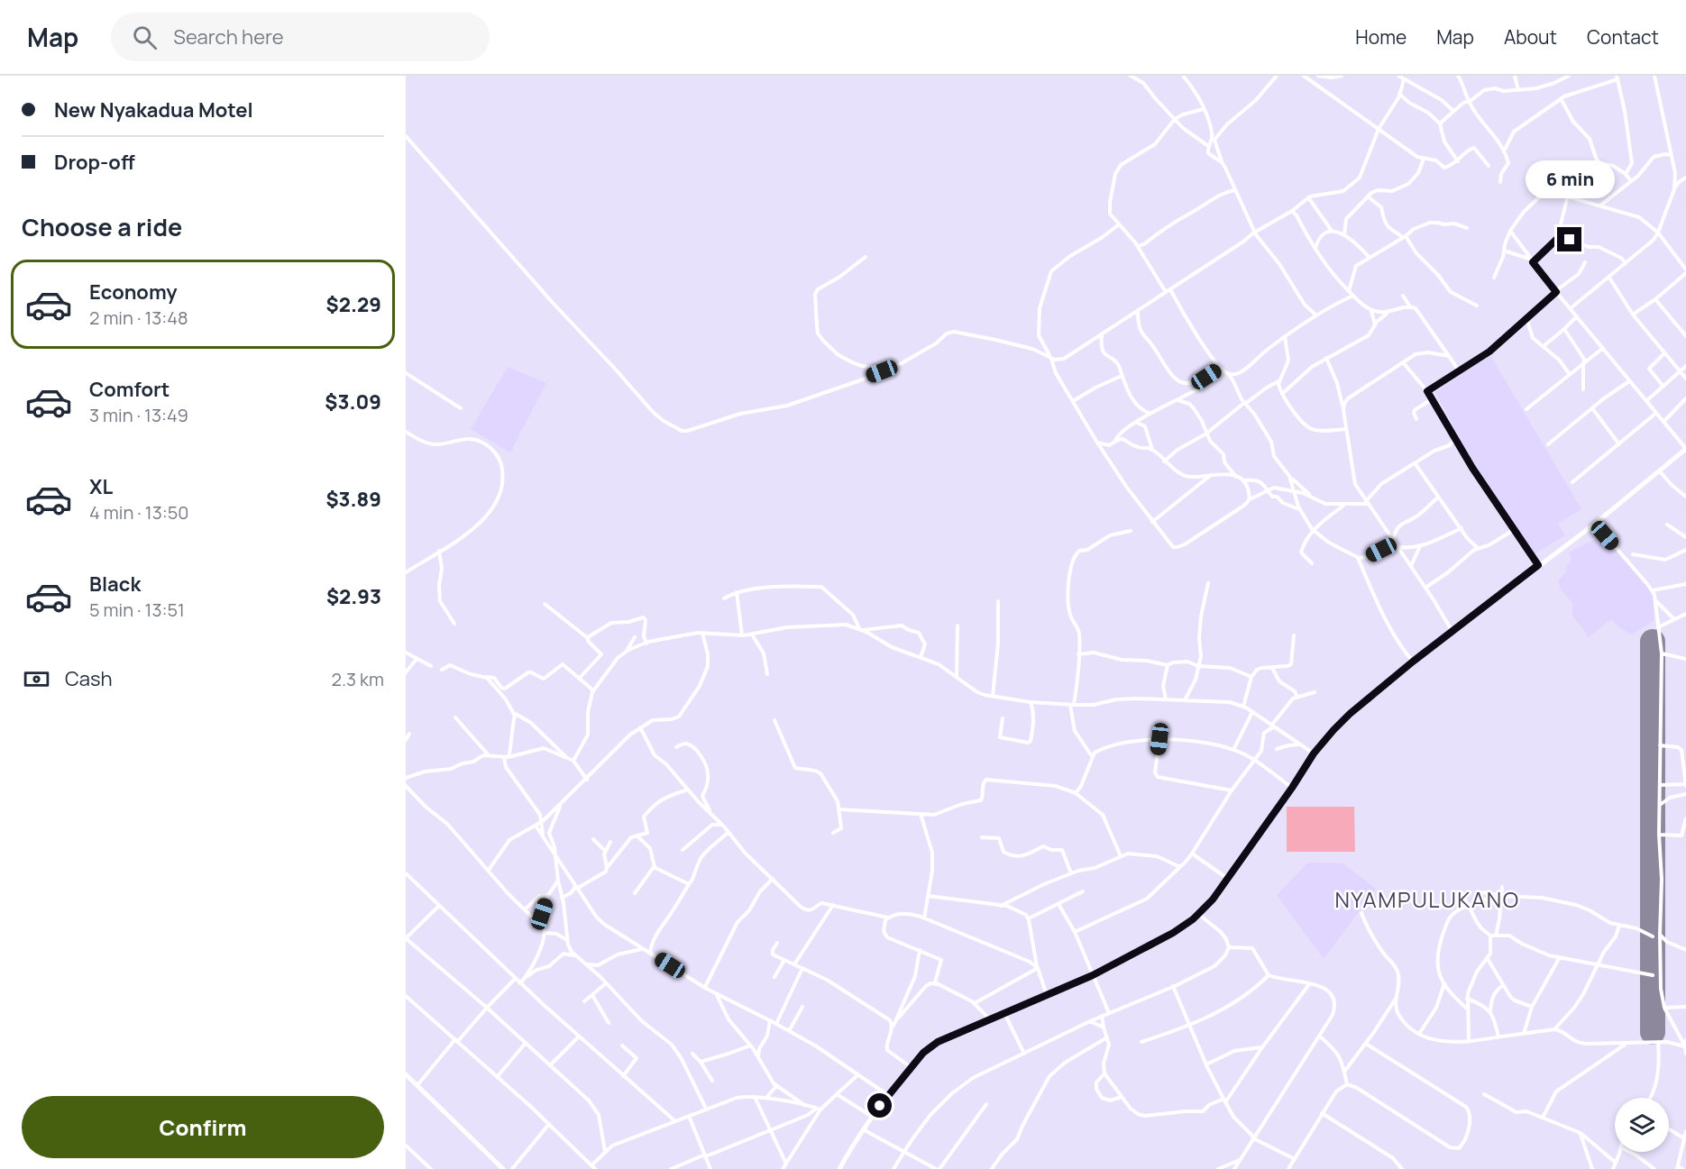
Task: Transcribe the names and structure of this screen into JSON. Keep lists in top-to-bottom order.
{
  "districts": ["NYAMPULUKANO"],
  "page": {
    "header": "Map",
    "search": "Search here",
    "nav": [
      "Home",
      "Map",
      "About",
      "Contact"
    ],
    "banner": ["New Nyakadua Motel", "Drop-off"],
    "bubble": "6 min",
    "heading": "Choose a ride",
    "list": [
      {
        "name": "Economy",
        "note": "2 min · 13:48",
        "value": "$2.29"
      },
      {
        "name": "Comfort",
        "note": "3 min · 13:49",
        "value": "$3.09"
      },
      {
        "name": "XL",
        "note": "4 min · 13:50",
        "value": "$3.89"
      },
      {
        "name": "Black",
        "note": "5 min · 13:51",
        "value": "$2.93"
      }
    ],
    "pay": ["Cash", "2.3 km"],
    "buttons": "Confirm"
  }
}
